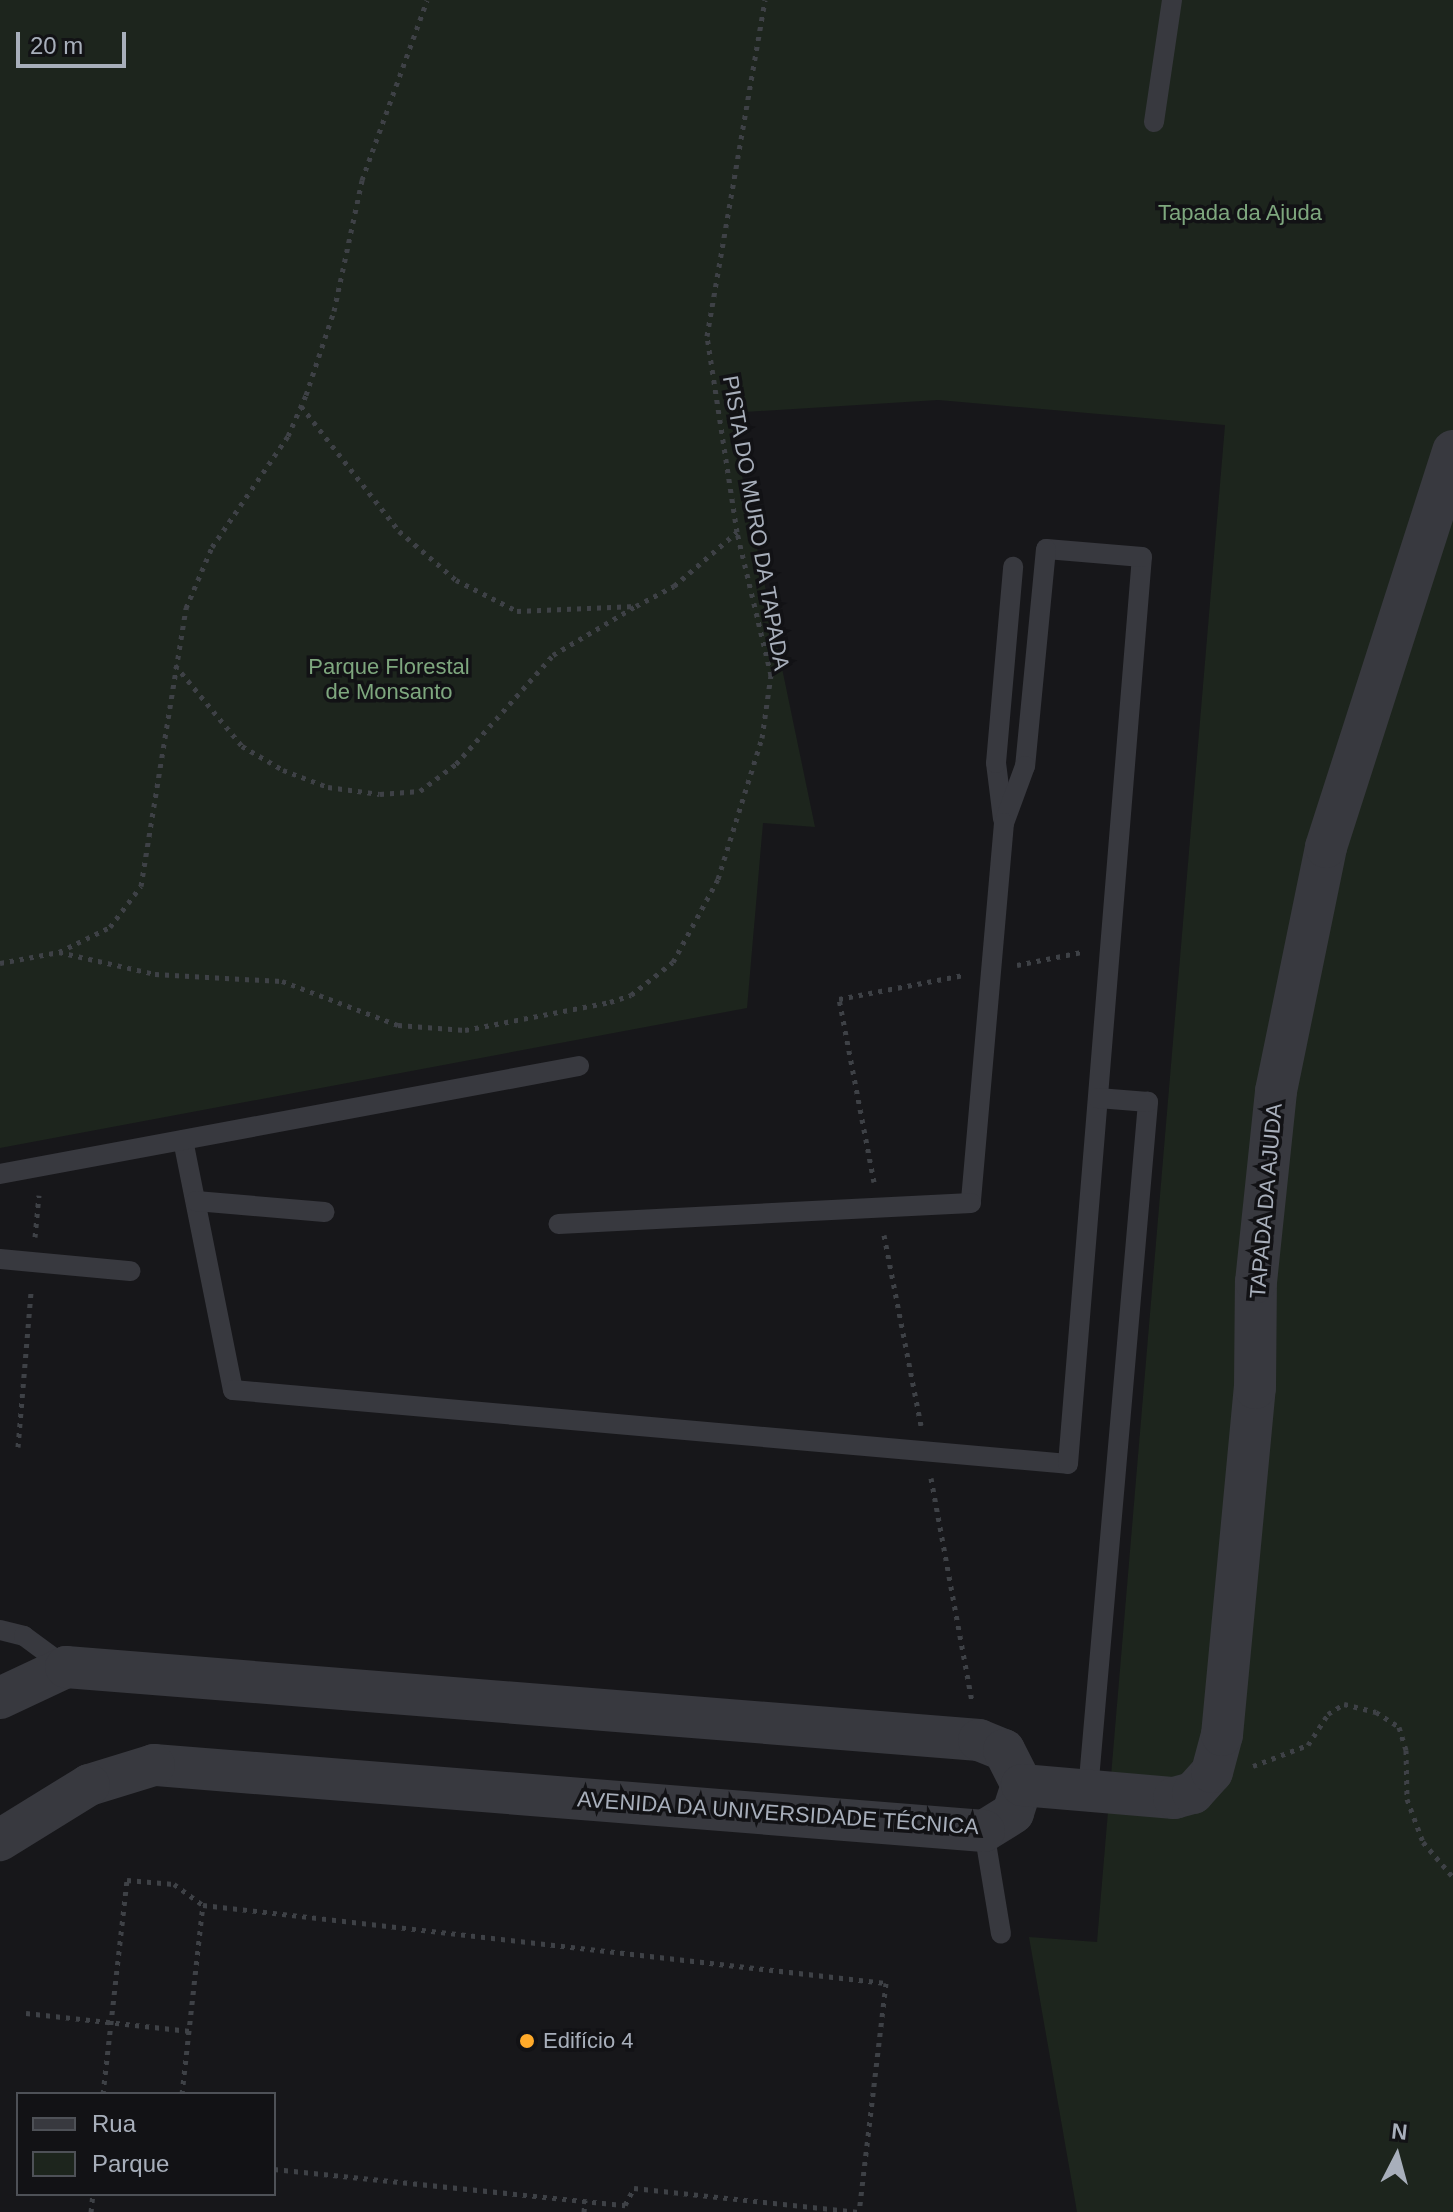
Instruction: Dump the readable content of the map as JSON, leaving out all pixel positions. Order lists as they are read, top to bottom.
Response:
{
  "streets": {
    "street": ["TAPADA DA AJUDA", "AVENIDA DA UNIVERSIDADE TÉCNICA"],
    "path": ["PISTA DO MURO DA TAPADA"]
  },
  "parks": ["Tapada da Ajuda", "Parque Florestal de Monsanto"],
  "places": ["Edifício 4"],
  "legend": ["Rua", "Parque"],
  "scale_bar": "20 m",
  "north": "top"
}
